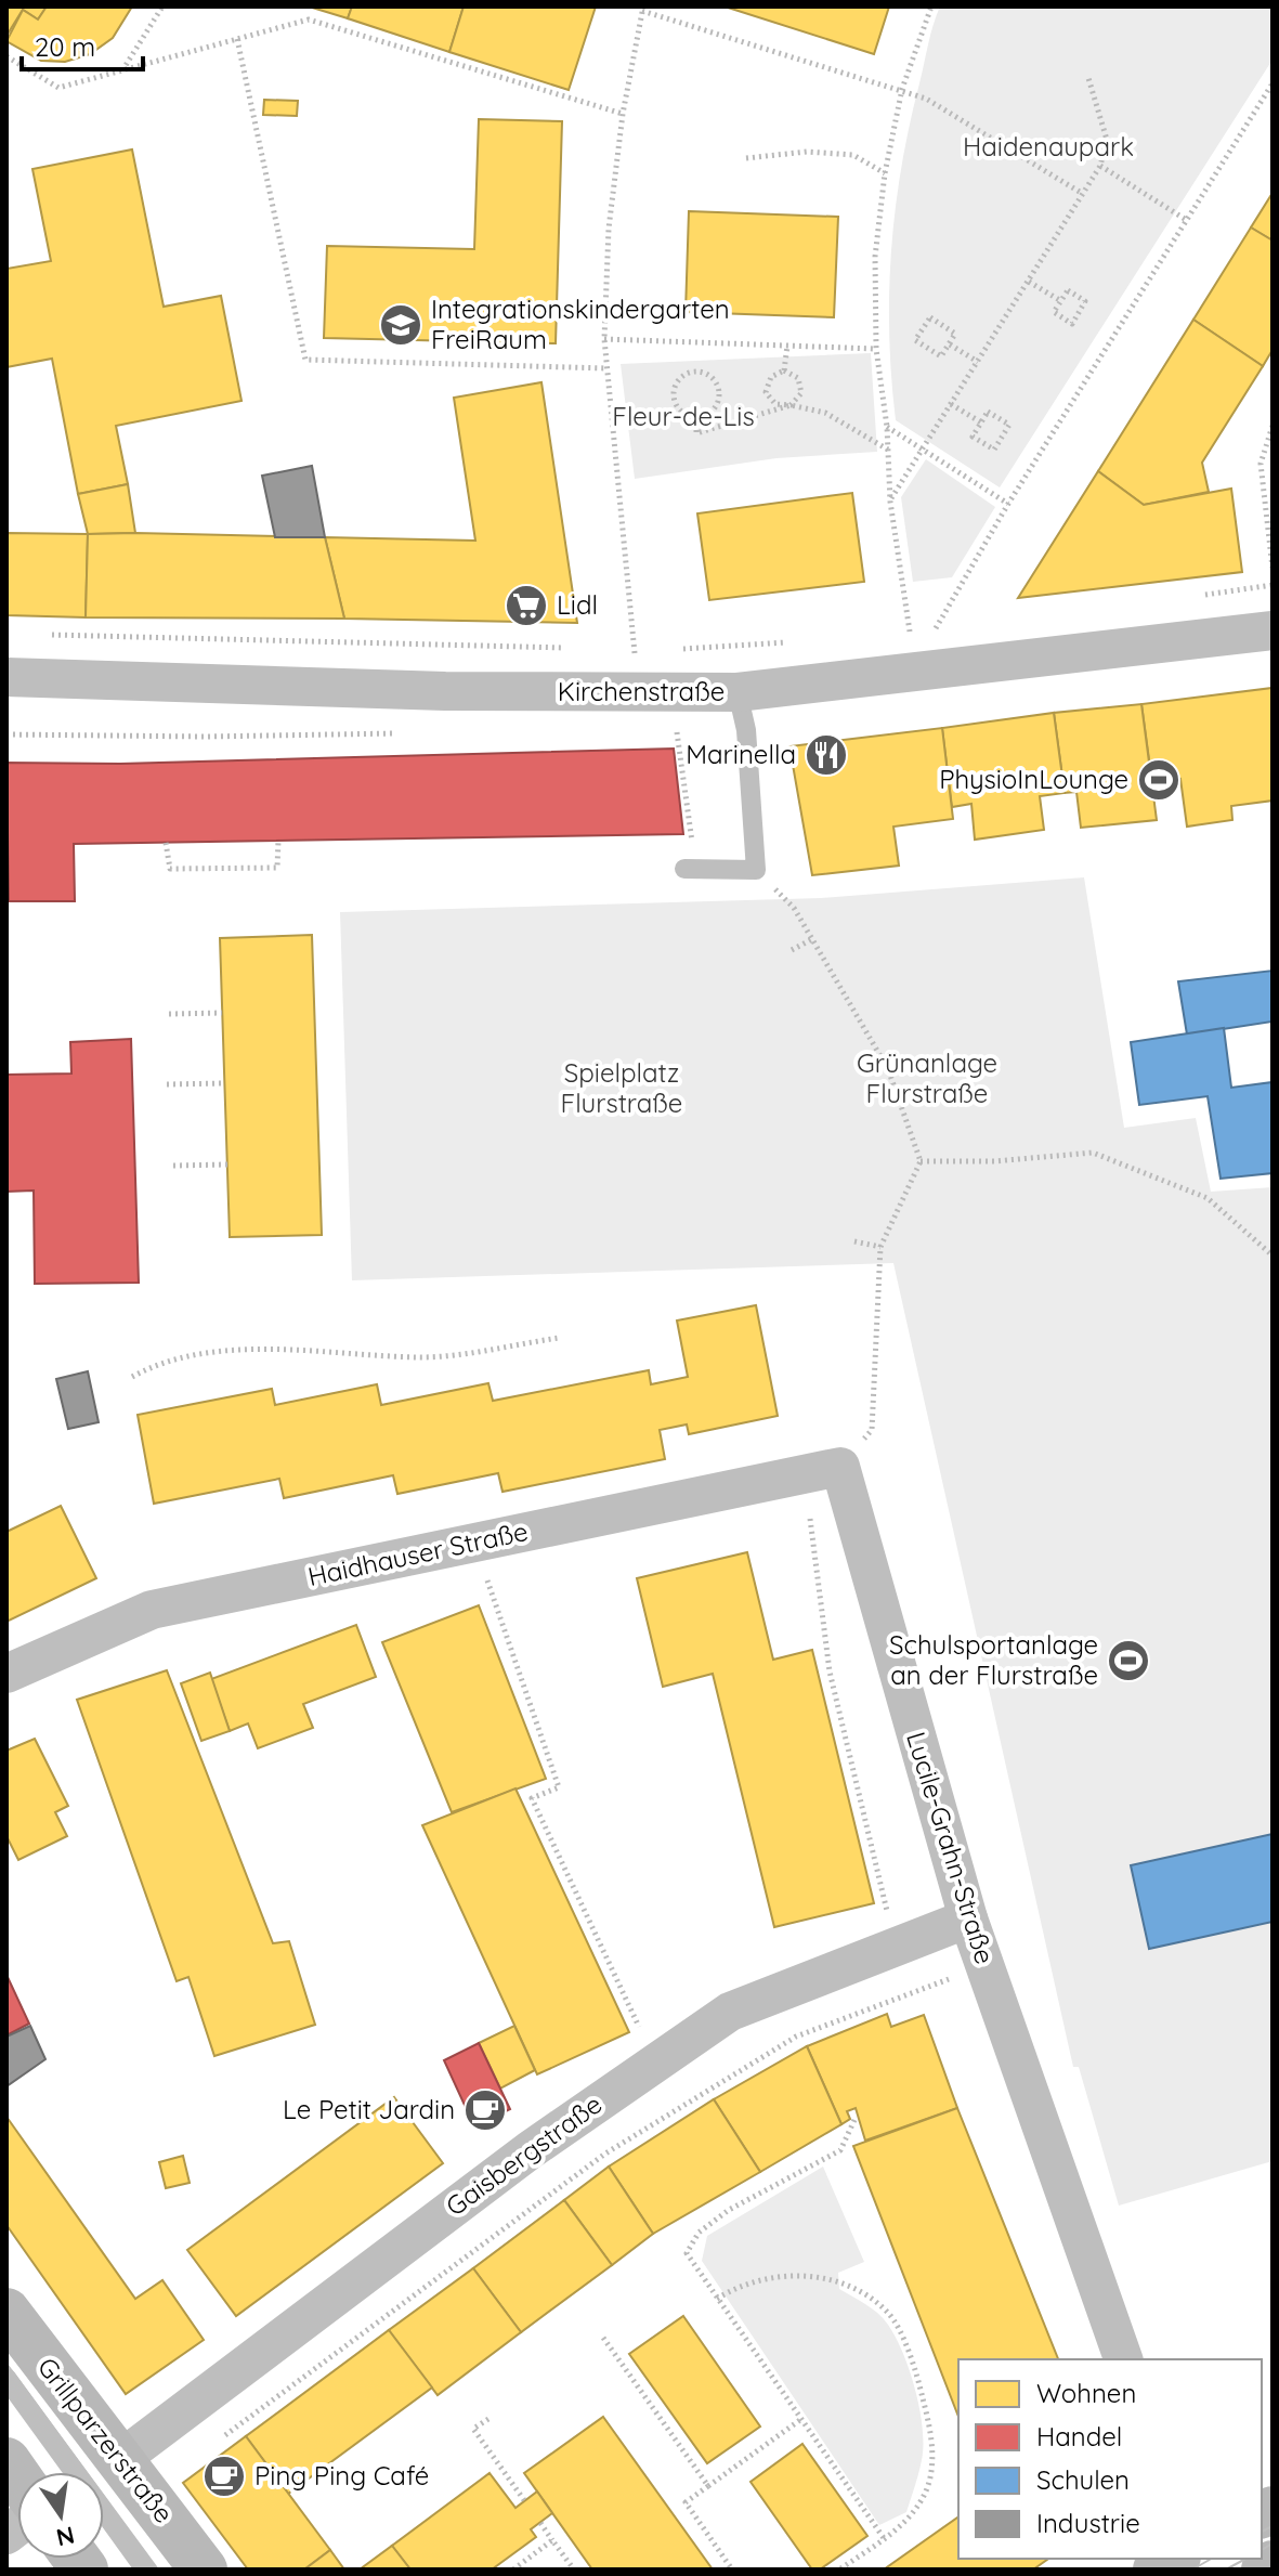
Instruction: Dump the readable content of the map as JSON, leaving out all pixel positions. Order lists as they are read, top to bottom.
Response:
{
  "streets": {
    "main road": ["Grillparzerstraße"],
    "street": [
      "Kirchenstraße",
      "Haidhauser Straße",
      "Lucile-Grahn-Straße",
      "Gaisbergstraße"
    ]
  },
  "crossings": [
    ["Haidhauser Straße", "Lucile-Grahn-Straße"],
    ["Lucile-Grahn-Straße", "Gaisbergstraße"],
    ["Gaisbergstraße", "Grillparzerstraße"]
  ],
  "parks": [
    "Haidenaupark",
    "Fleur-de-Lis",
    "Grünanlage Flurstraße",
    "Spielplatz Flurstraße"
  ],
  "places": {
    "school or university": ["Integrationskindergarten FreiRaum"],
    "supermarket": ["Lidl"],
    "restaurant": ["Marinella"],
    "sports": ["PhysioInLounge", "Schulsportanlage an der Flurstraße"],
    "cafe": ["Le Petit Jardin", "Ping Ping Café"]
  },
  "legend": [
    "Wohnen",
    "Handel",
    "Schulen",
    "Industrie"
  ],
  "scale_bar": "20 m",
  "north": "bottom"
}
